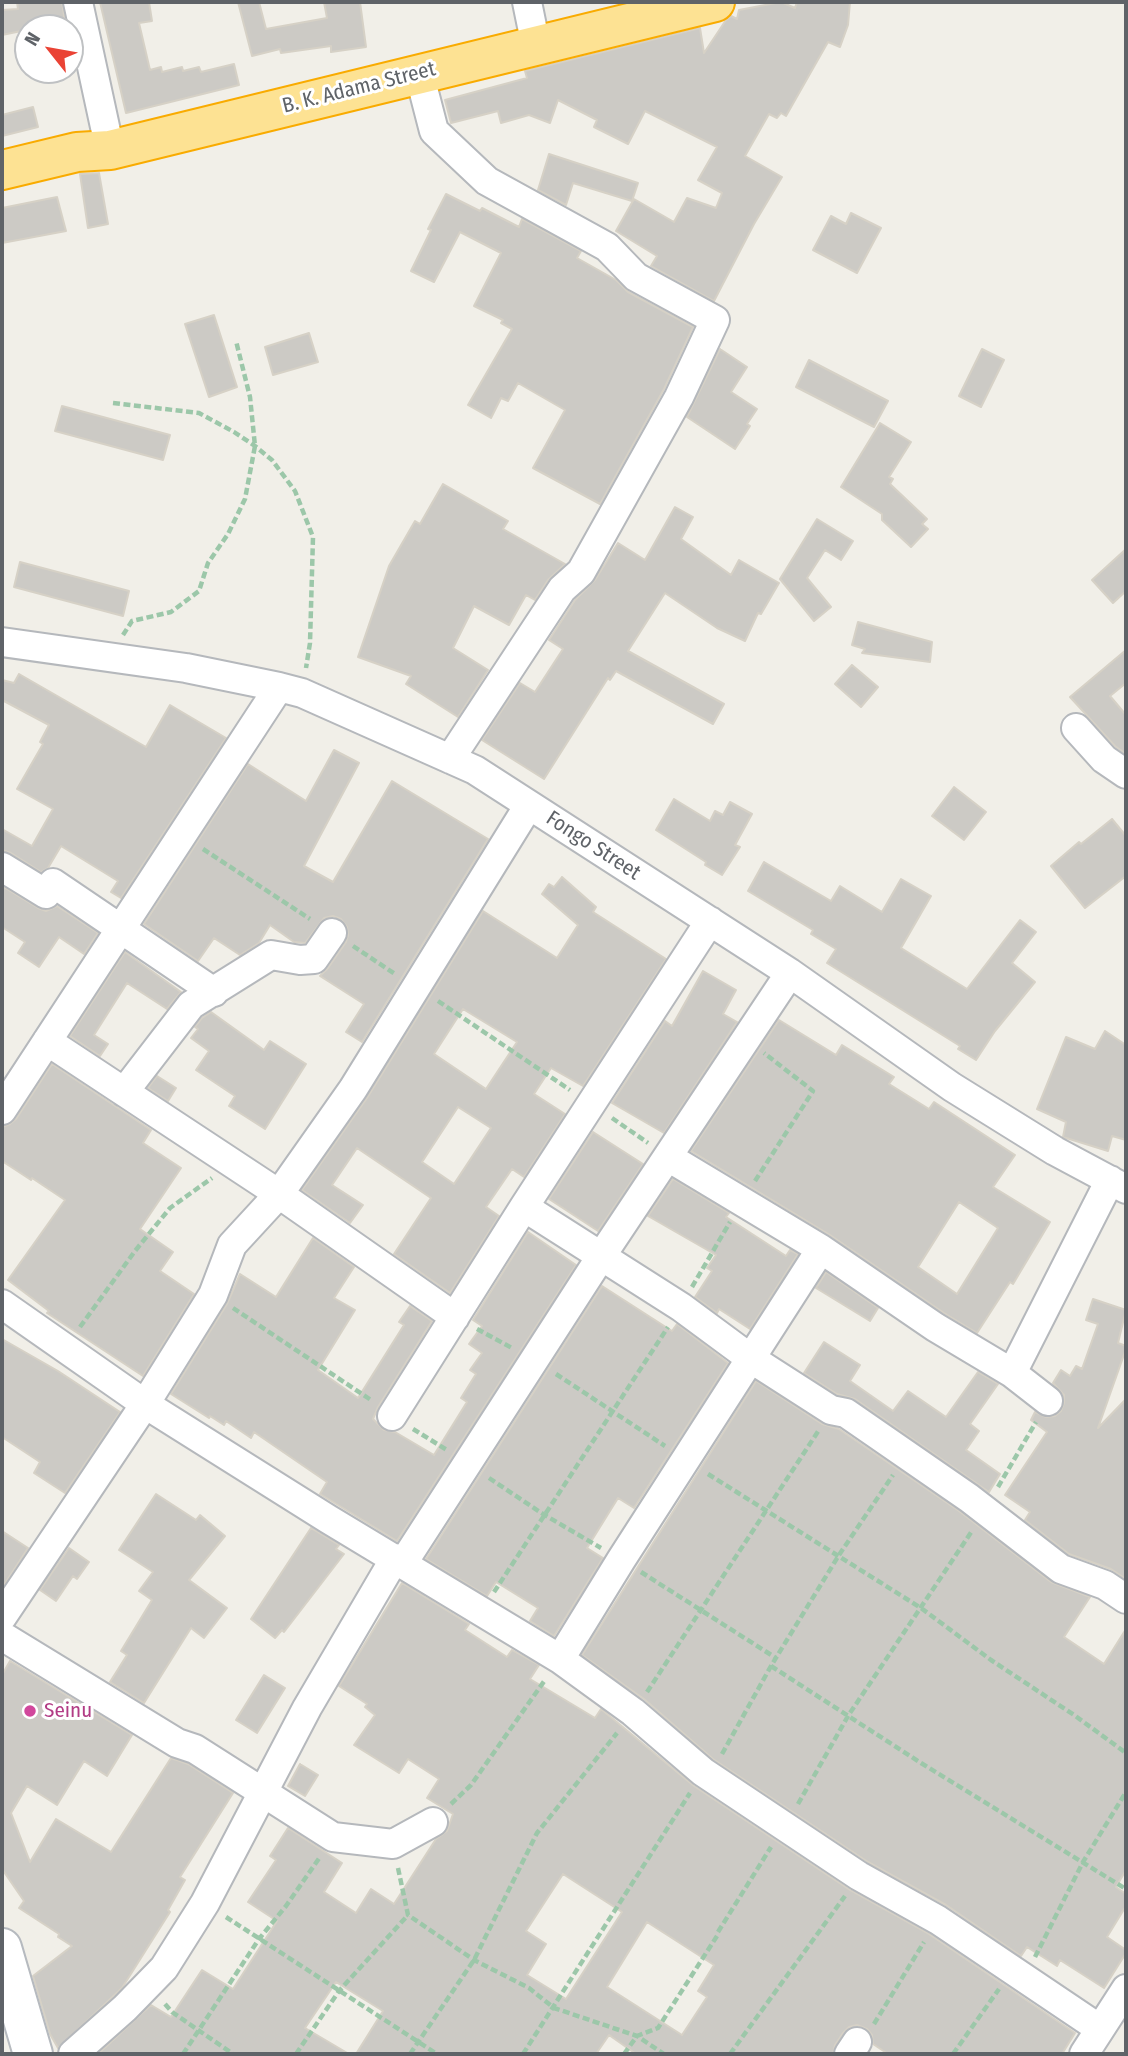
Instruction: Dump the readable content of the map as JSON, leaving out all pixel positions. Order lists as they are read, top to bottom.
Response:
{
  "streets": {
    "highway": ["B. K. Adama Street"],
    "street": ["Fongo Street"]
  },
  "places": ["Seinu"],
  "north": "top left"
}
